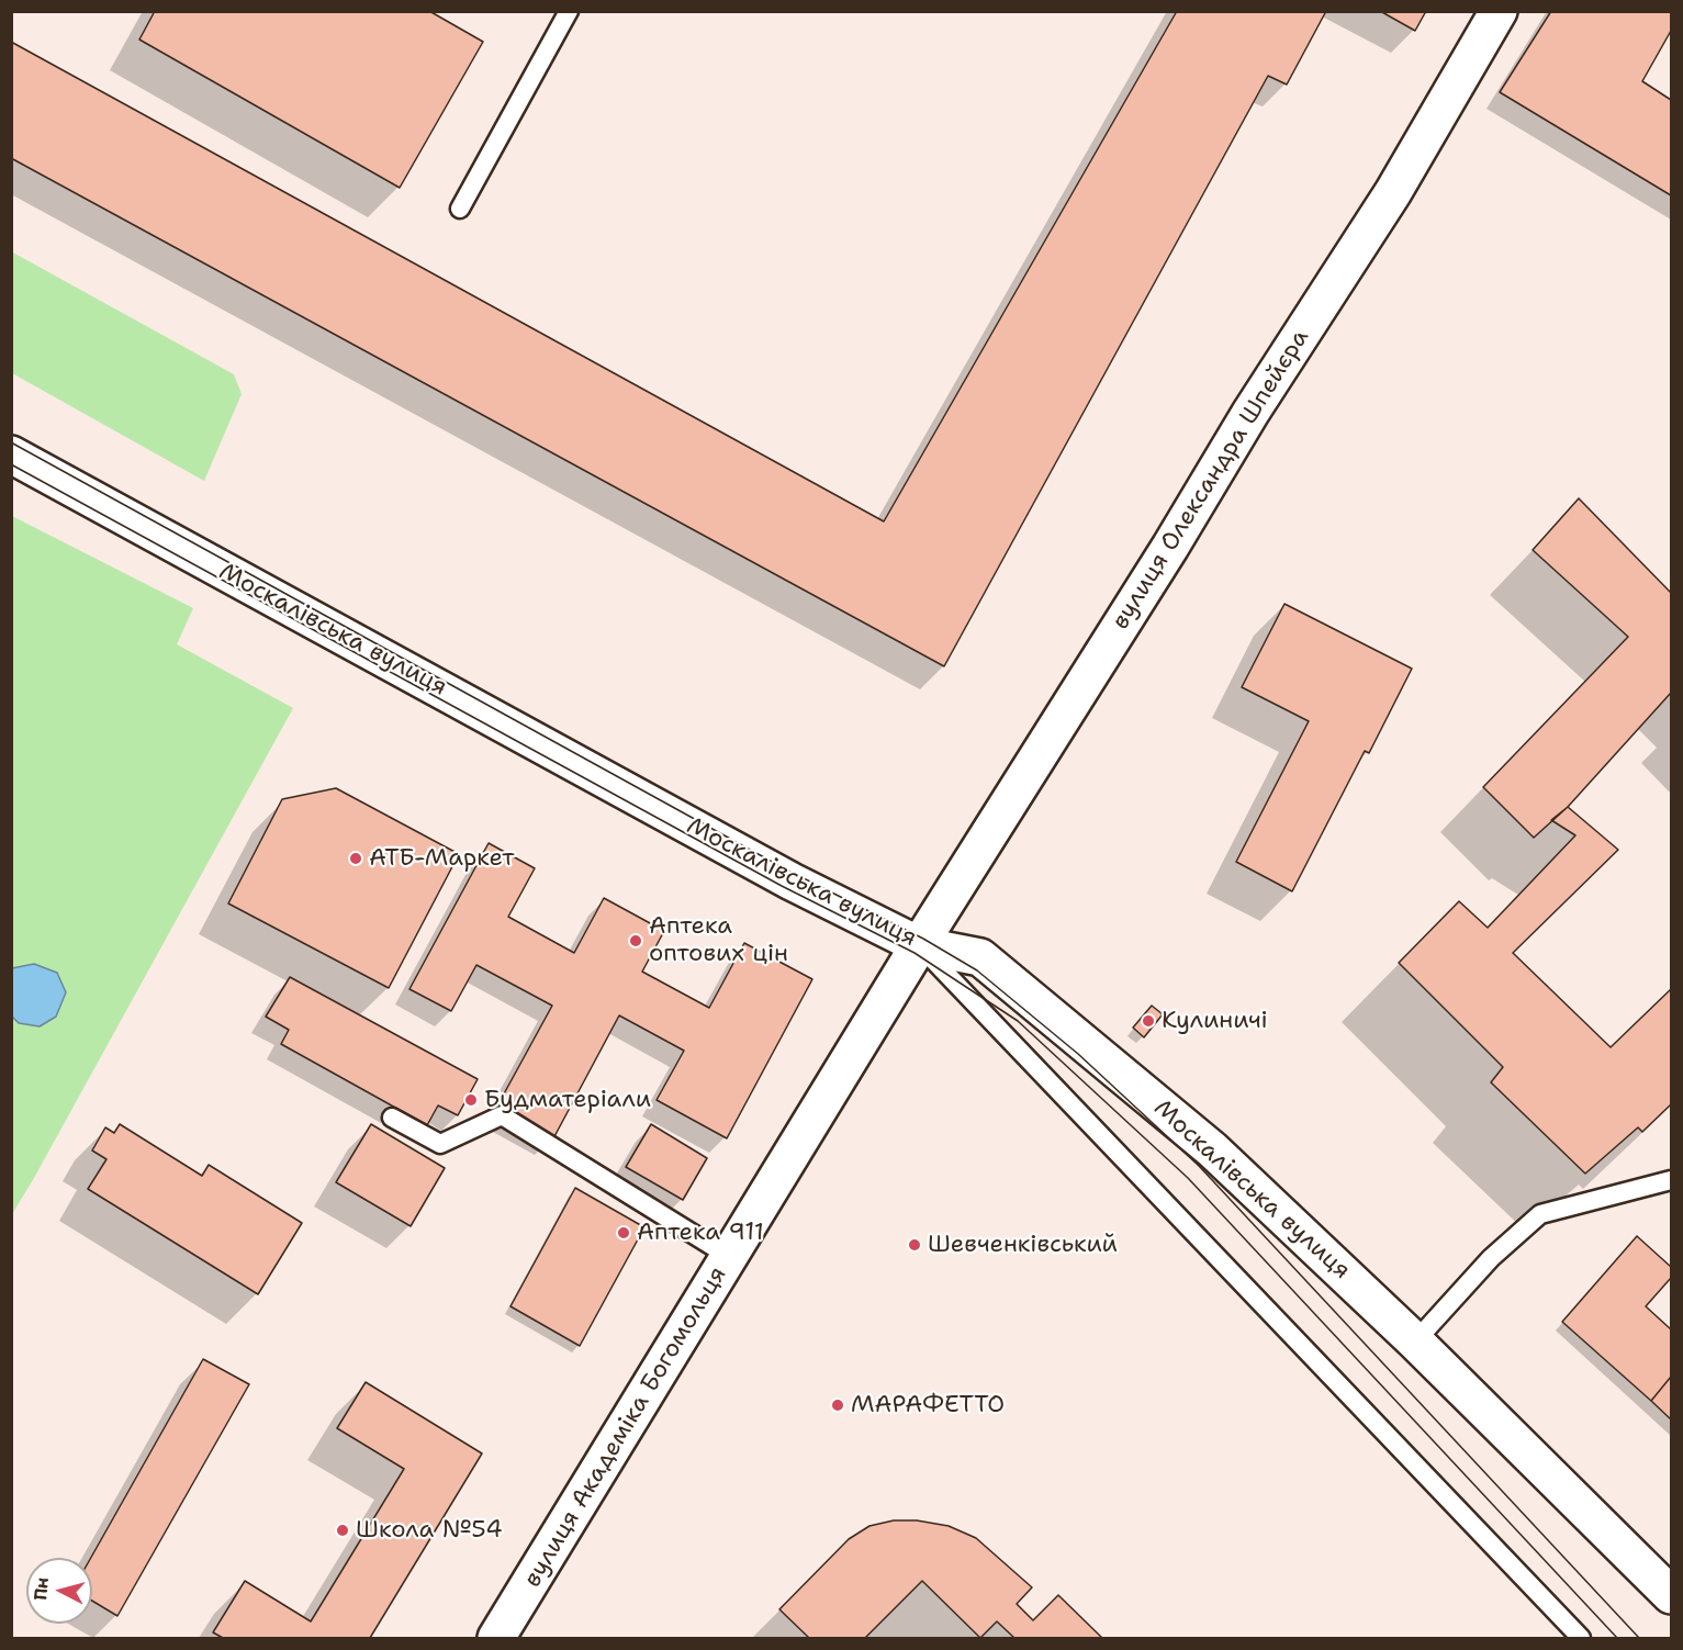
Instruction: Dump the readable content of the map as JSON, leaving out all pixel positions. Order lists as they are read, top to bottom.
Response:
{
  "streets": {
    "street": ["вулиця Олександра Шпейєра", "Москалівська вулиця", "вулиця Академіка Богомольця"]
  },
  "crossings": [
    ["вулиця Олександра Шпейєра", "Москалівська вулиця"],
    ["вулиця Олександра Шпейєра", "вулиця Академіка Богомольця"],
    ["Москалівська вулиця", "вулиця Академіка Богомольця"]
  ],
  "places": [
    "АТБ-Маркет",
    "Аптека оптових цін",
    "Кулиничі",
    "Будматеріали",
    "Аптека 911",
    "Шевченківський",
    "МАРАФЕТТО",
    "Школа №54"
  ],
  "north": "left"
}
